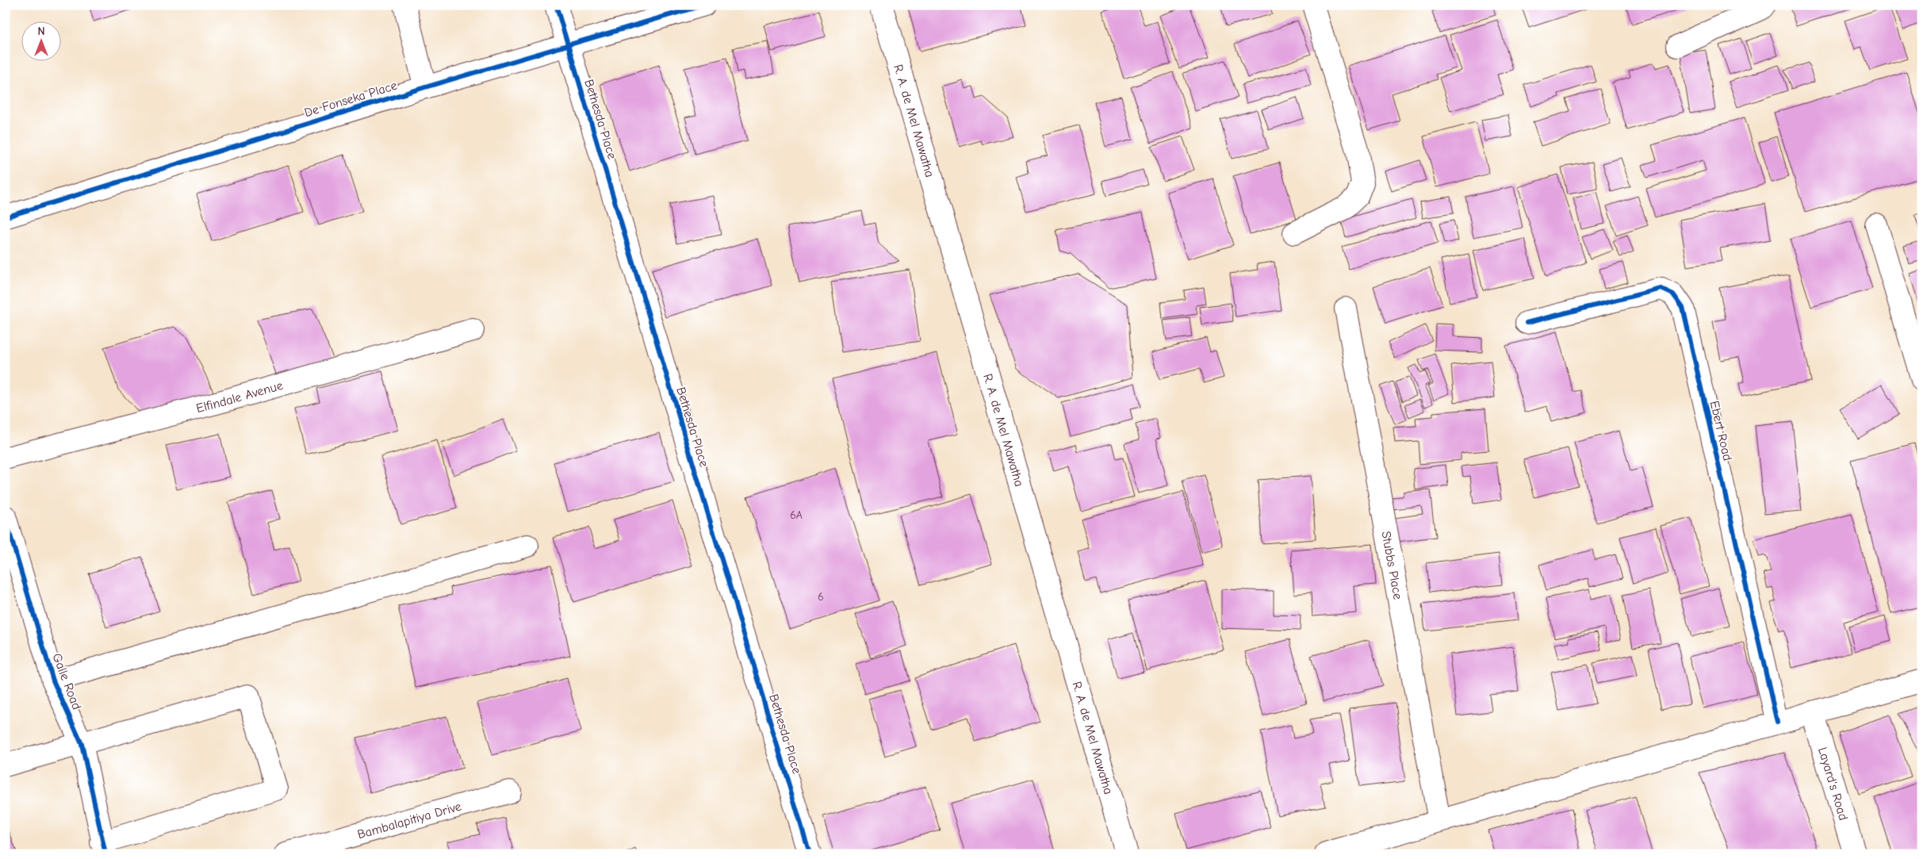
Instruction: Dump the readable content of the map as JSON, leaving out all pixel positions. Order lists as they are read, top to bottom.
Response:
{
  "streets": {
    "main road": [
      "De Fonseka Place",
      "Bethesda Place",
      "R. A. de Mel Mawatha",
      "Elfindale Avenue",
      "Ebert Road",
      "Stubbs Place",
      "Galle Road",
      "Layard's Road",
      "Bambalapitiya Drive"
    ]
  },
  "crossings": [
    ["De Fonseka Place", "Bethesda Place"]
  ],
  "house_numbers": ["6A", "6"],
  "north": "top"
}
